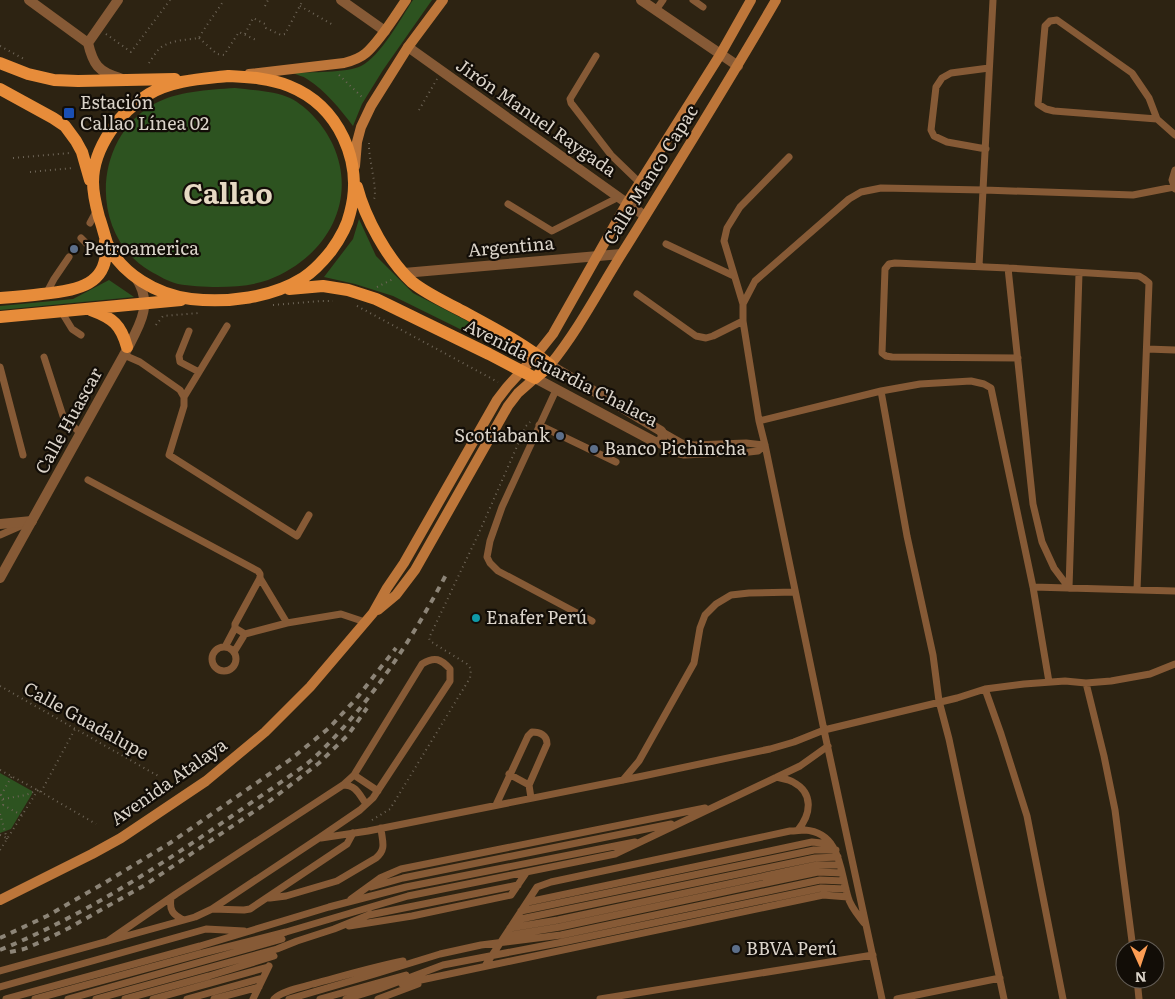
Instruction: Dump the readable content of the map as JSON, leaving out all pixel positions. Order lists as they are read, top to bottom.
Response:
{
  "streets": {
    "main road": ["Calle Manco Capac", "Avenida Guardia Chalaca", "Avenida Atalaya"],
    "street": ["Jirón Manuel Raygada", "Argentina", "Calle Huascar"],
    "path": ["Calle Guadalupe"]
  },
  "crossings": [
    ["Jirón Manuel Raygada", "Calle Manco Capac"],
    ["Calle Manco Capac", "Argentina"],
    ["Calle Manco Capac", "Avenida Guardia Chalaca"],
    ["Calle Manco Capac", "Avenida Atalaya"],
    ["Argentina", "Avenida Guardia Chalaca"],
    ["Avenida Guardia Chalaca", "Avenida Atalaya"]
  ],
  "districts": ["Callao"],
  "places": {
    "transit": ["Estación Callao Línea 02"],
    "other": [
      "Petroamerica",
      "Scotiabank",
      "Banco Pichincha",
      "Enafer Perú",
      "BBVA Perú"
    ]
  },
  "north": "bottom"
}
